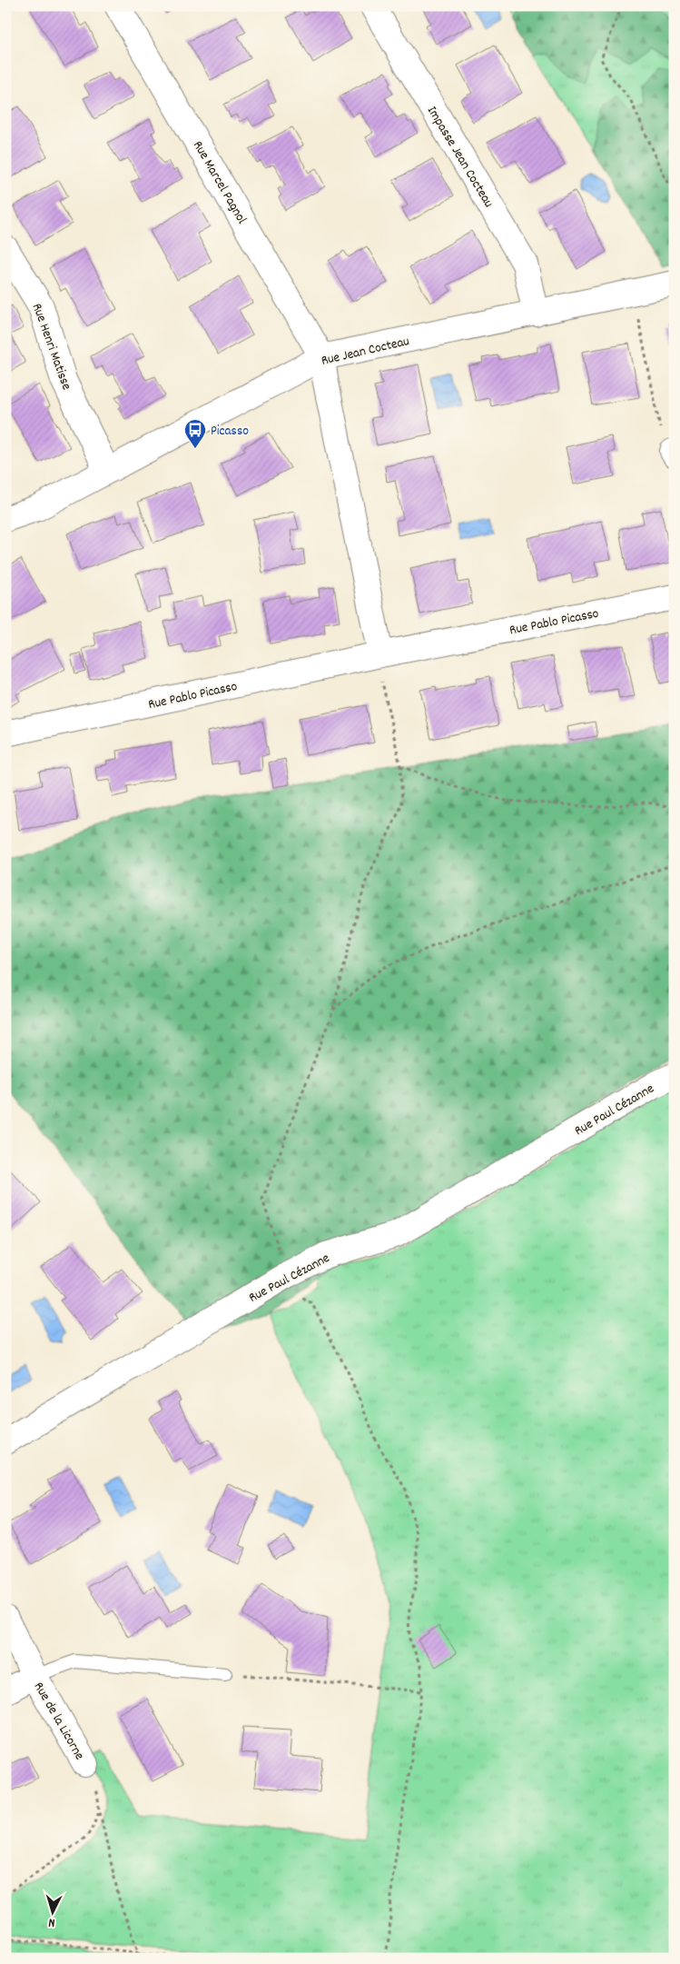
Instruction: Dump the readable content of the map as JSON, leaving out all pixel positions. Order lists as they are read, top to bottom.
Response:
{
  "streets": {
    "street": [
      "Impasse Jean Cocteau",
      "Rue Marcel Pagnol",
      "Rue Henri Matisse",
      "Rue Jean Cocteau",
      "Rue Pablo Picasso",
      "Rue Paul Cézanne",
      "Rue de la Licorne"
    ]
  },
  "crossings": [
    ["Impasse Jean Cocteau", "Rue Jean Cocteau"],
    ["Rue Marcel Pagnol", "Rue Jean Cocteau"],
    ["Rue Henri Matisse", "Rue Jean Cocteau"]
  ],
  "places": {
    "bus stop": ["Picasso"]
  },
  "north": "bottom"
}
